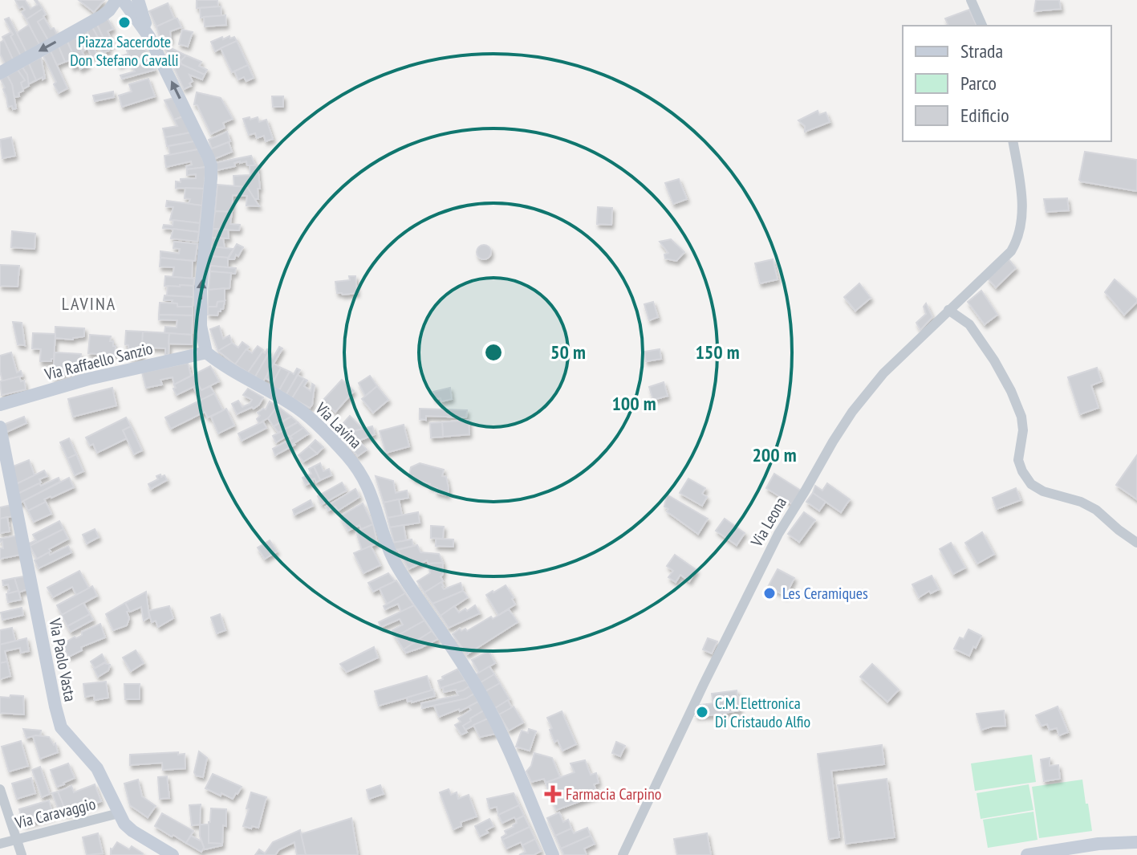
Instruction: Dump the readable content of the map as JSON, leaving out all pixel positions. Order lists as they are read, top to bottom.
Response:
{
  "streets": {
    "street": [
      "Via Raffaello Sanzio",
      "Via Lavina",
      "Via Leona",
      "Via Paolo Vasta",
      "Via Caravaggio"
    ]
  },
  "crossings": [
    ["Via Raffaello Sanzio", "Via Lavina"],
    ["Via Paolo Vasta", "Via Caravaggio"]
  ],
  "districts": ["LAVINA"],
  "places": {
    "other": ["Piazza Sacerdote Don Stefano Cavalli", "Les Ceramiques", "C.M. Elettronica Di Cristaudo Alfio"],
    "health": ["Farmacia Carpino"]
  },
  "legend": ["Strada", "Parco", "Edificio"],
  "rings": [
    "50 m",
    "150 m",
    "100 m",
    "200 m"
  ]
}
